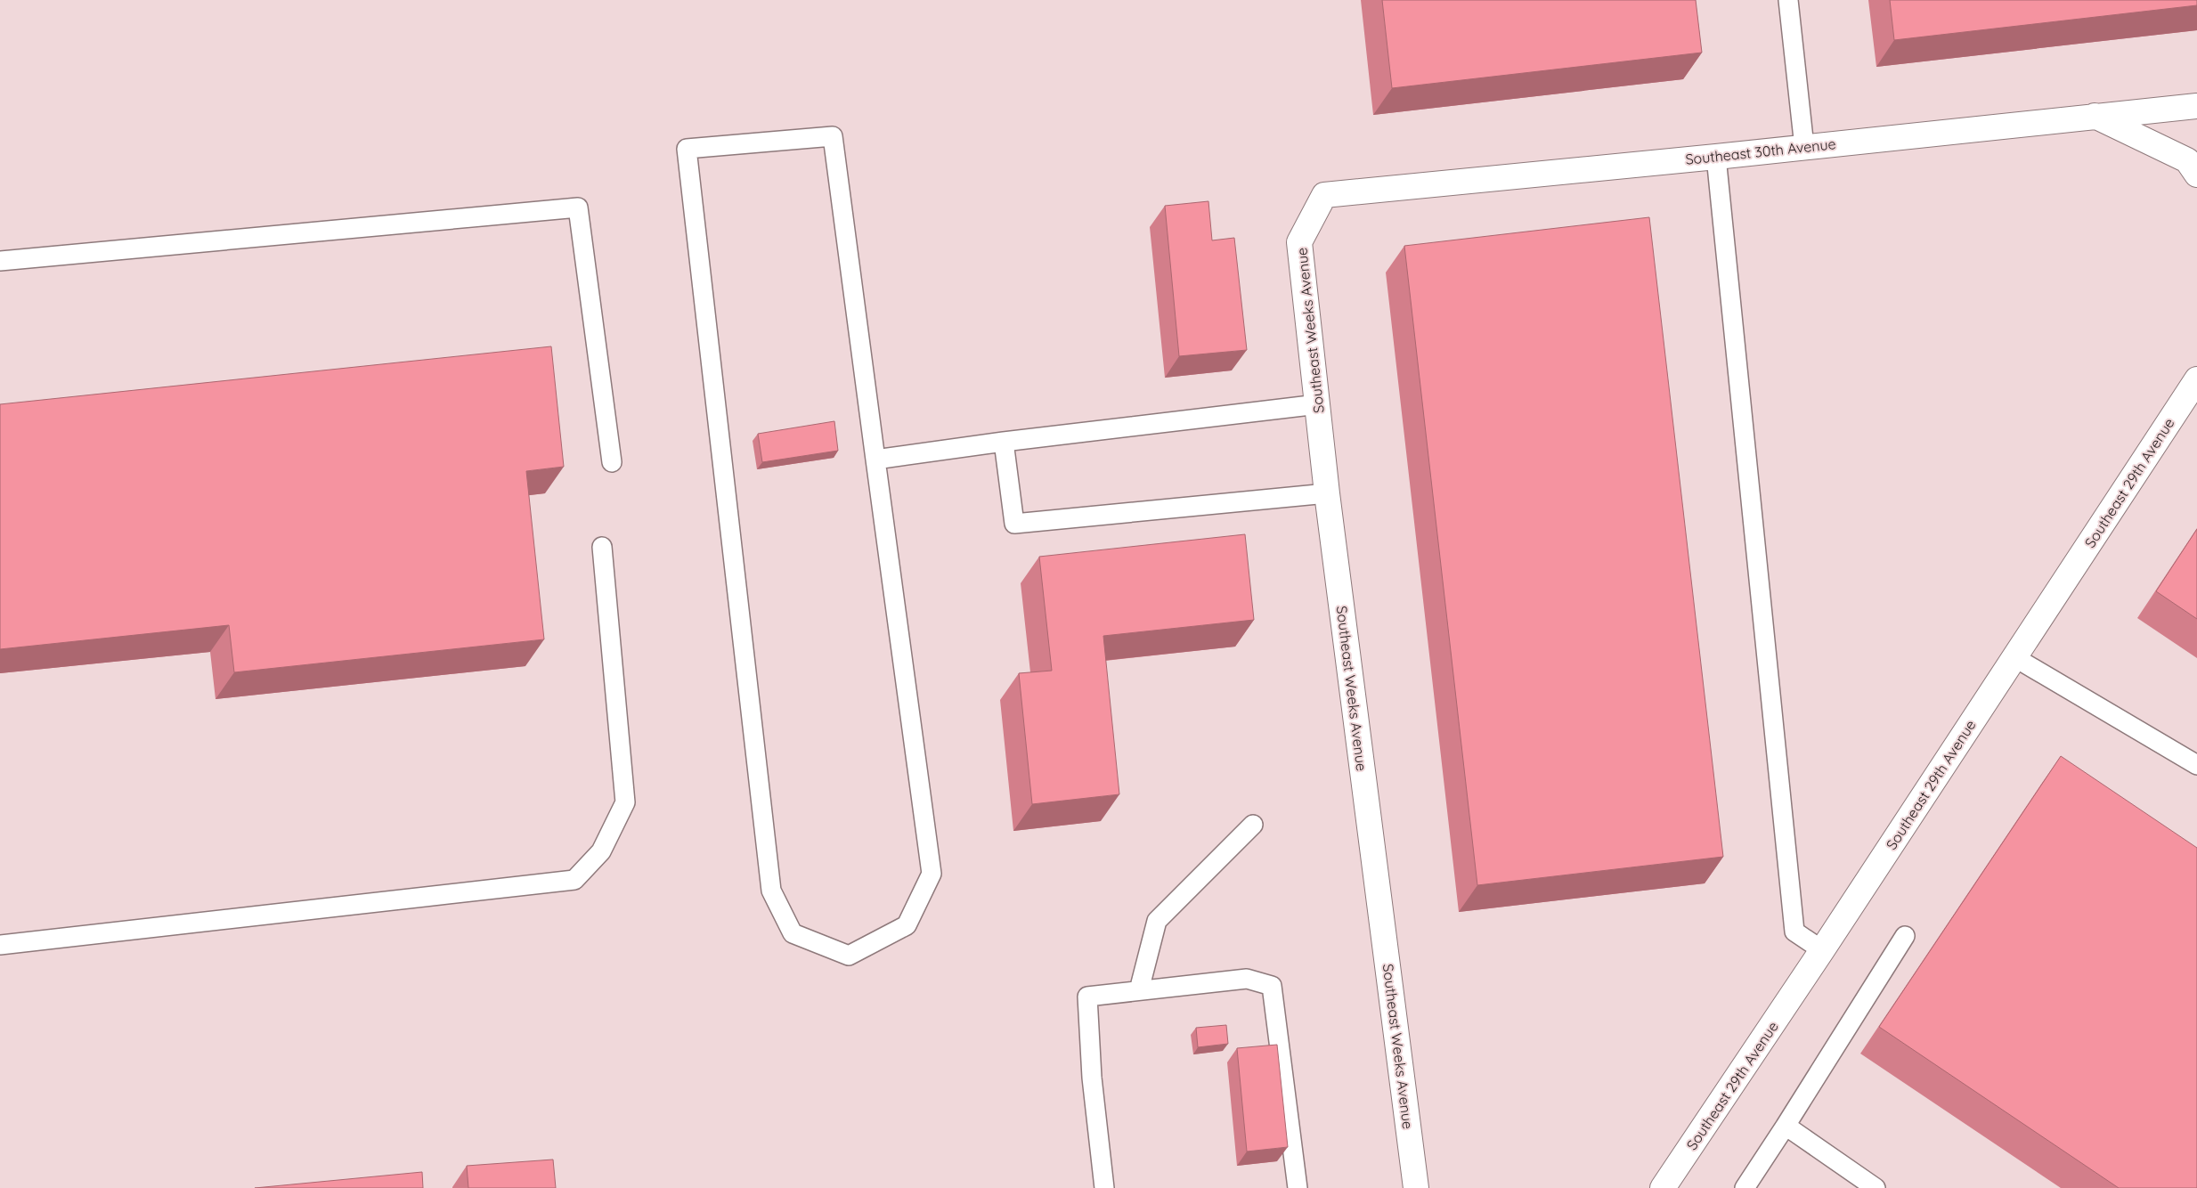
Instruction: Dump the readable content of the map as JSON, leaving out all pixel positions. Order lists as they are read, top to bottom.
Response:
{
  "streets": {
    "street": ["Southeast 30th Avenue", "Southeast Weeks Avenue", "Southeast 29th Avenue"]
  },
  "crossings": [
    ["Southeast 30th Avenue", "Southeast Weeks Avenue"]
  ]
}
